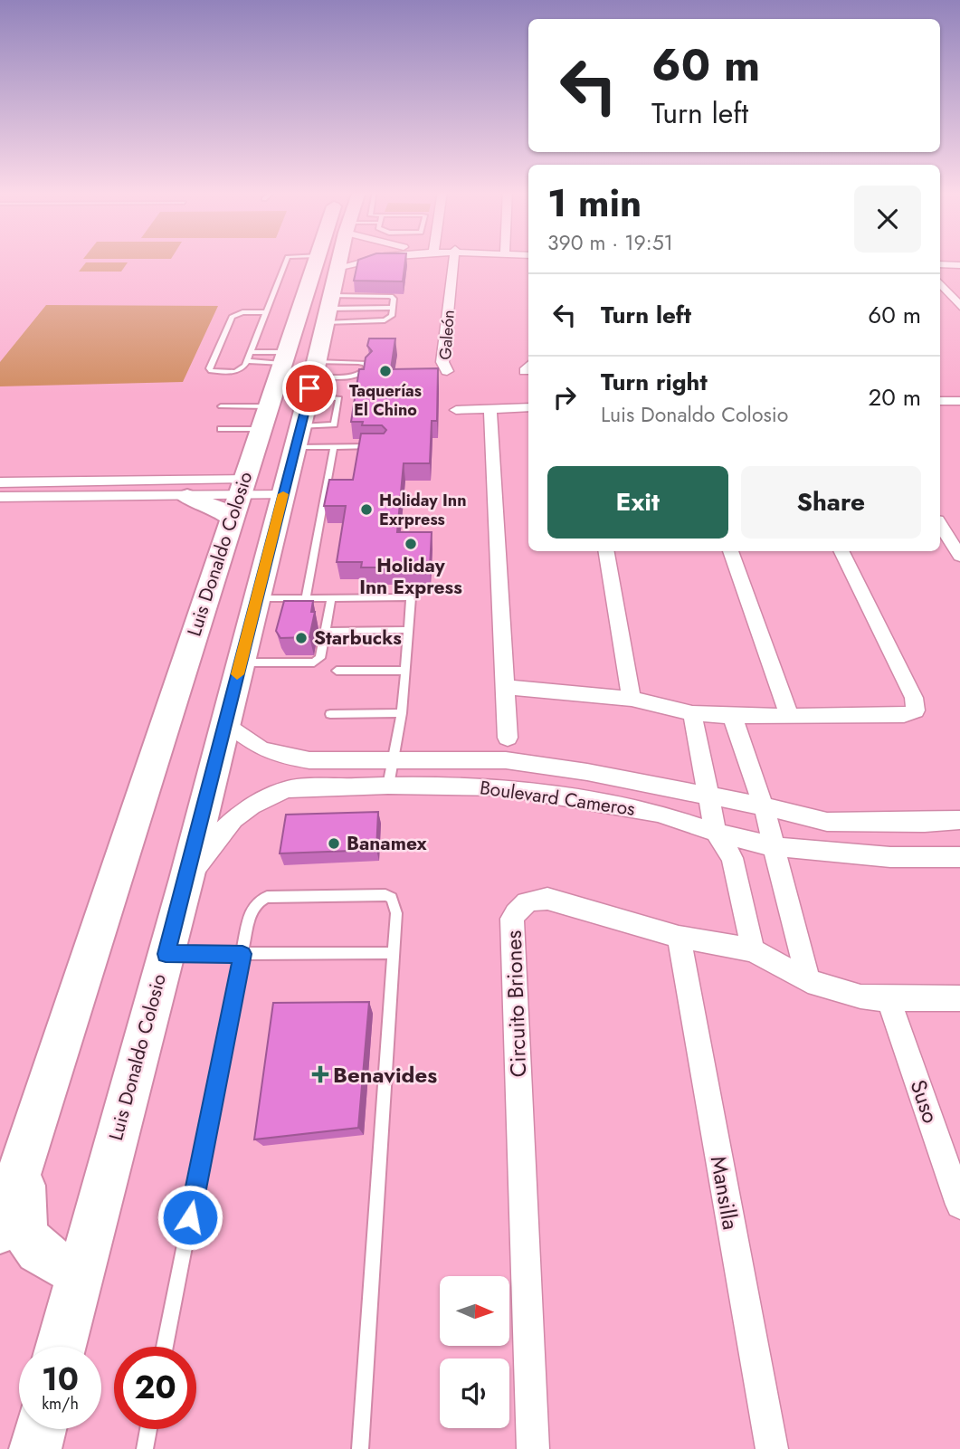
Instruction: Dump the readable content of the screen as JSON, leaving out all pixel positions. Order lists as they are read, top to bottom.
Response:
{
  "streets": {
    "main road": ["Luis Donaldo Colosio"],
    "street": [
      "Galeón",
      "Boulevard Cameros",
      "Circuito Briones",
      "Suso",
      "Mansilla"
    ]
  },
  "crossings": [
    ["Luis Donaldo Colosio", "Boulevard Cameros"],
    ["Circuito Briones", "Suso"],
    ["Circuito Briones", "Mansilla"]
  ],
  "places": {
    "other": [
      "Taquerías El Chino",
      "Holiday Inn Exrpress",
      "Holiday Inn Express",
      "Starbucks",
      "Banamex"
    ],
    "health": ["Benavides"]
  },
  "north": "right",
  "page": {
    "turn": ["60 m", "Turn left"],
    "heading": ["1 min", "390 m · 19:51"],
    "list": [
      {
        "name": "Turn left",
        "value": "60 m"
      },
      {
        "name": "Turn right",
        "note": "Luis Donaldo Colosio",
        "value": "20 m"
      }
    ],
    "buttons": ["Exit", "Share"],
    "speed": "10 km/h",
    "limit": "20"
  }
}
